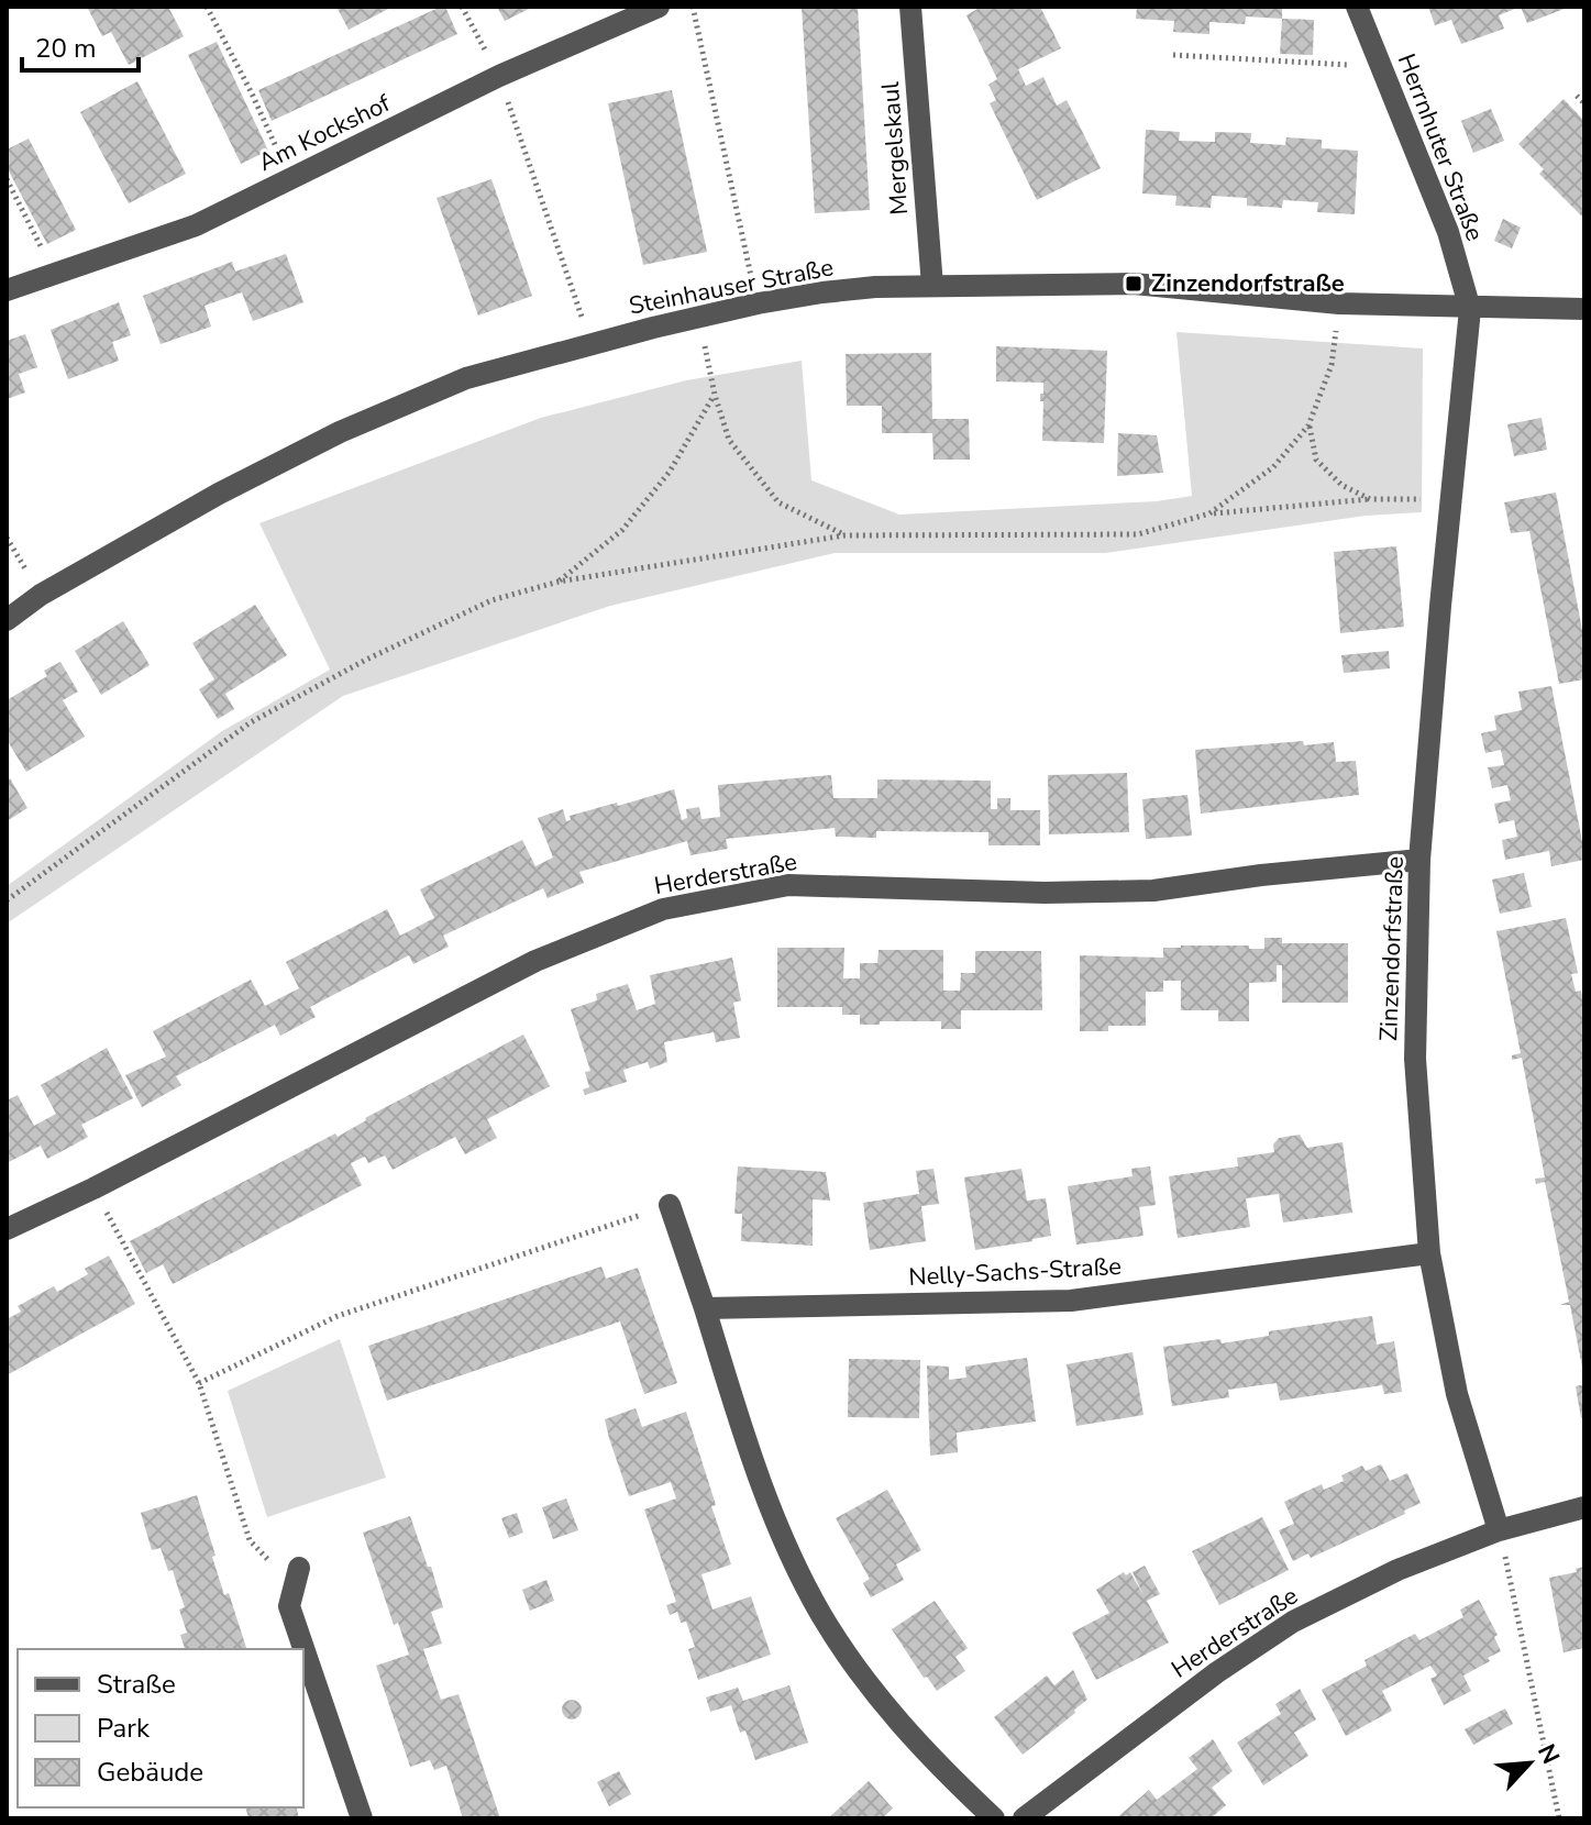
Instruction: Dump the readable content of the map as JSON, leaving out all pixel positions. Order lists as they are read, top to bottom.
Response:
{
  "streets": {
    "street": [
      "Am Kockshof",
      "Herrnhuter Straße",
      "Mergelskaul",
      "Steinhauser Straße",
      "Herderstraße",
      "Zinzendorfstraße",
      "Nelly-Sachs-Straße"
    ]
  },
  "crossings": [
    ["Herrnhuter Straße", "Steinhauser Straße"],
    ["Herrnhuter Straße", "Zinzendorfstraße"],
    ["Mergelskaul", "Steinhauser Straße"],
    ["Steinhauser Straße", "Zinzendorfstraße"],
    ["Herderstraße", "Zinzendorfstraße"],
    ["Zinzendorfstraße", "Nelly-Sachs-Straße"]
  ],
  "places": {
    "transit": ["Zinzendorfstraße"]
  },
  "legend": ["Straße", "Park", "Gebäude"],
  "scale_bar": "20 m",
  "north": "top right"
}
